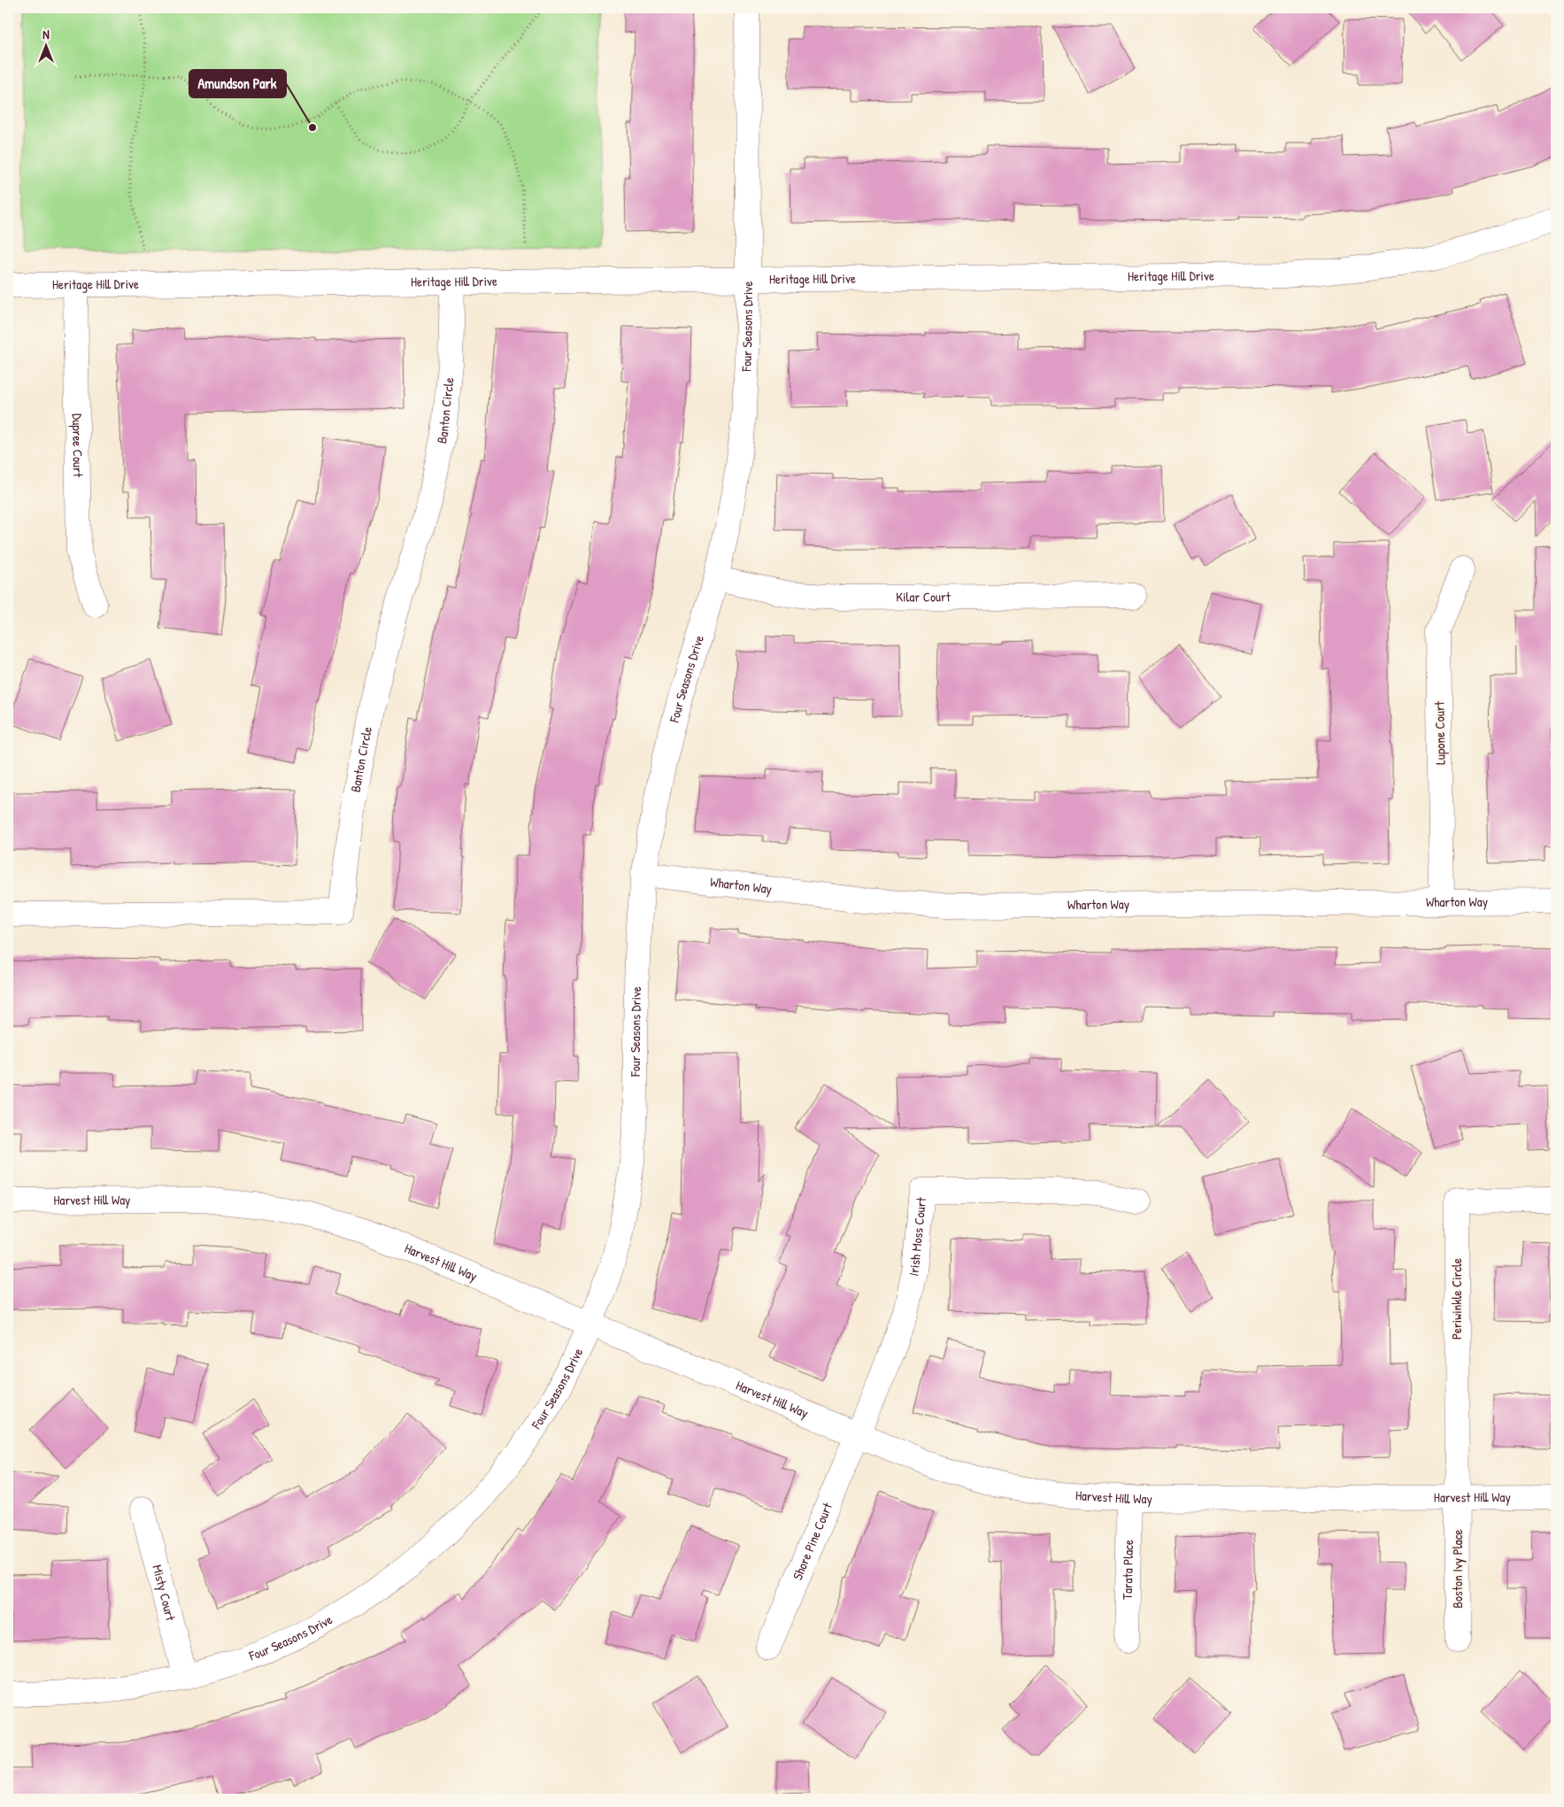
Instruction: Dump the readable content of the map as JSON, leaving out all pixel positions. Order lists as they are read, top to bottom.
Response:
{
  "streets": {
    "street": [
      "Heritage Hill Drive",
      "Four Seasons Drive",
      "Banton Circle",
      "Dupree Court",
      "Kilar Court",
      "Lupone Court",
      "Wharton Way",
      "Harvest Hill Way",
      "Irish Moss Court",
      "Periwinkle Circle",
      "Shore Pine Court",
      "Boston Ivy Place",
      "Tarata Place",
      "Misty Court"
    ]
  },
  "crossings": [
    ["Heritage Hill Drive", "Four Seasons Drive"],
    ["Heritage Hill Drive", "Banton Circle"],
    ["Heritage Hill Drive", "Dupree Court"],
    ["Four Seasons Drive", "Kilar Court"],
    ["Four Seasons Drive", "Wharton Way"],
    ["Four Seasons Drive", "Harvest Hill Way"],
    ["Four Seasons Drive", "Misty Court"],
    ["Lupone Court", "Wharton Way"],
    ["Harvest Hill Way", "Irish Moss Court"],
    ["Harvest Hill Way", "Periwinkle Circle"],
    ["Harvest Hill Way", "Shore Pine Court"],
    ["Harvest Hill Way", "Boston Ivy Place"],
    ["Harvest Hill Way", "Tarata Place"],
    ["Irish Moss Court", "Shore Pine Court"],
    ["Periwinkle Circle", "Boston Ivy Place"]
  ],
  "places": ["Amundson Park"],
  "north": "top"
}
